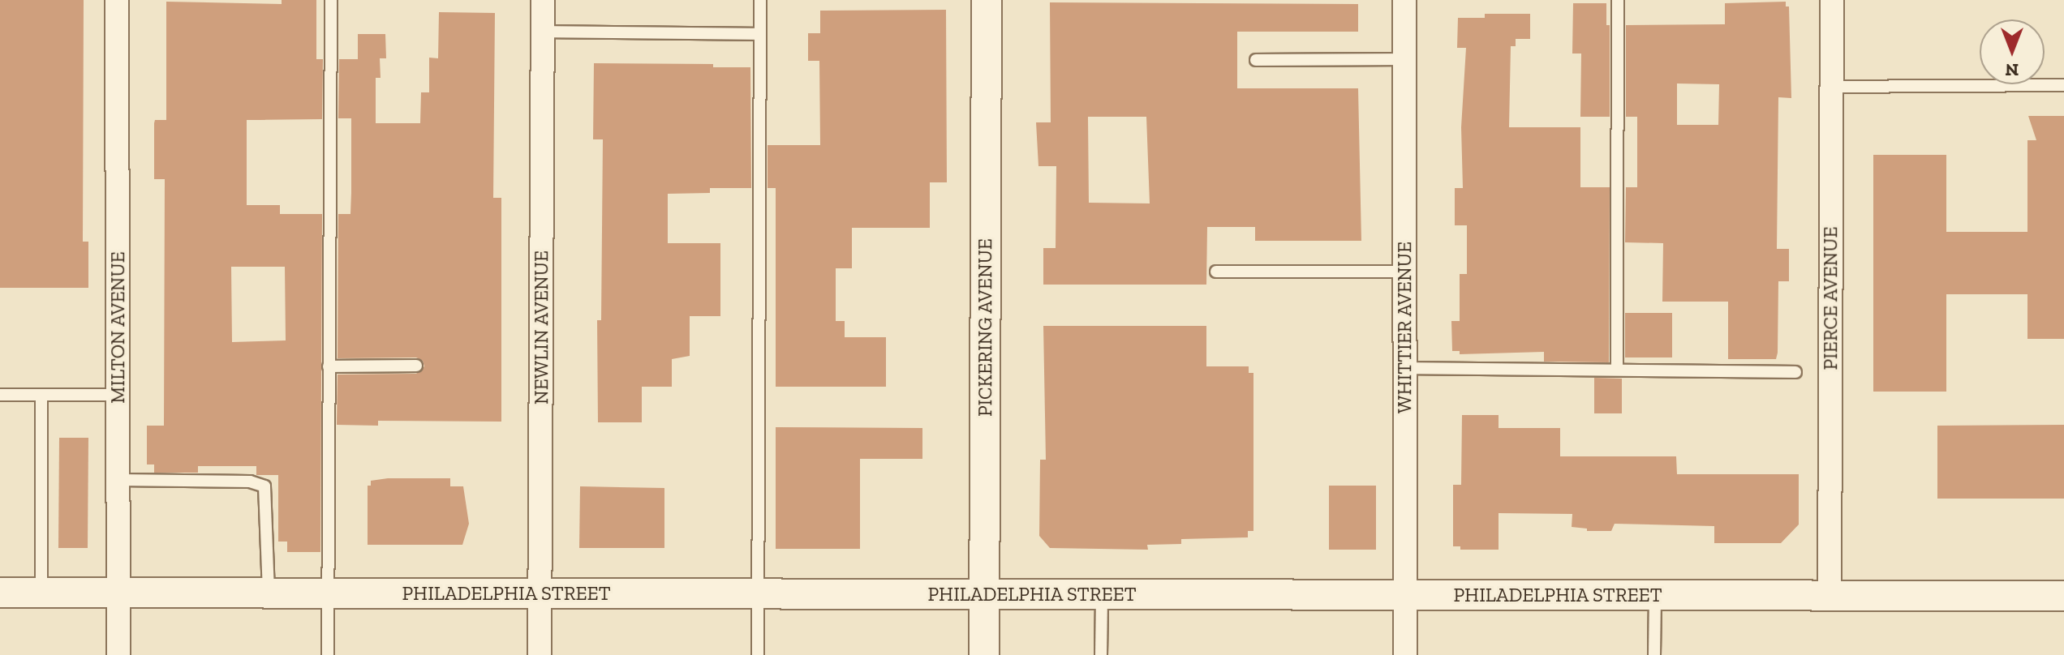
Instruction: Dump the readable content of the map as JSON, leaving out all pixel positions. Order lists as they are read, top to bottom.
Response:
{
  "streets": {
    "street": [
      "PIERCE AVENUE",
      "MILTON AVENUE",
      "NEWLIN AVENUE",
      "PICKERING AVENUE",
      "WHITTIER AVENUE",
      "PHILADELPHIA STREET"
    ]
  },
  "crossings": [
    ["PIERCE AVENUE", "PHILADELPHIA STREET"],
    ["MILTON AVENUE", "PHILADELPHIA STREET"],
    ["NEWLIN AVENUE", "PHILADELPHIA STREET"],
    ["PICKERING AVENUE", "PHILADELPHIA STREET"],
    ["WHITTIER AVENUE", "PHILADELPHIA STREET"]
  ],
  "north": "bottom"
}
